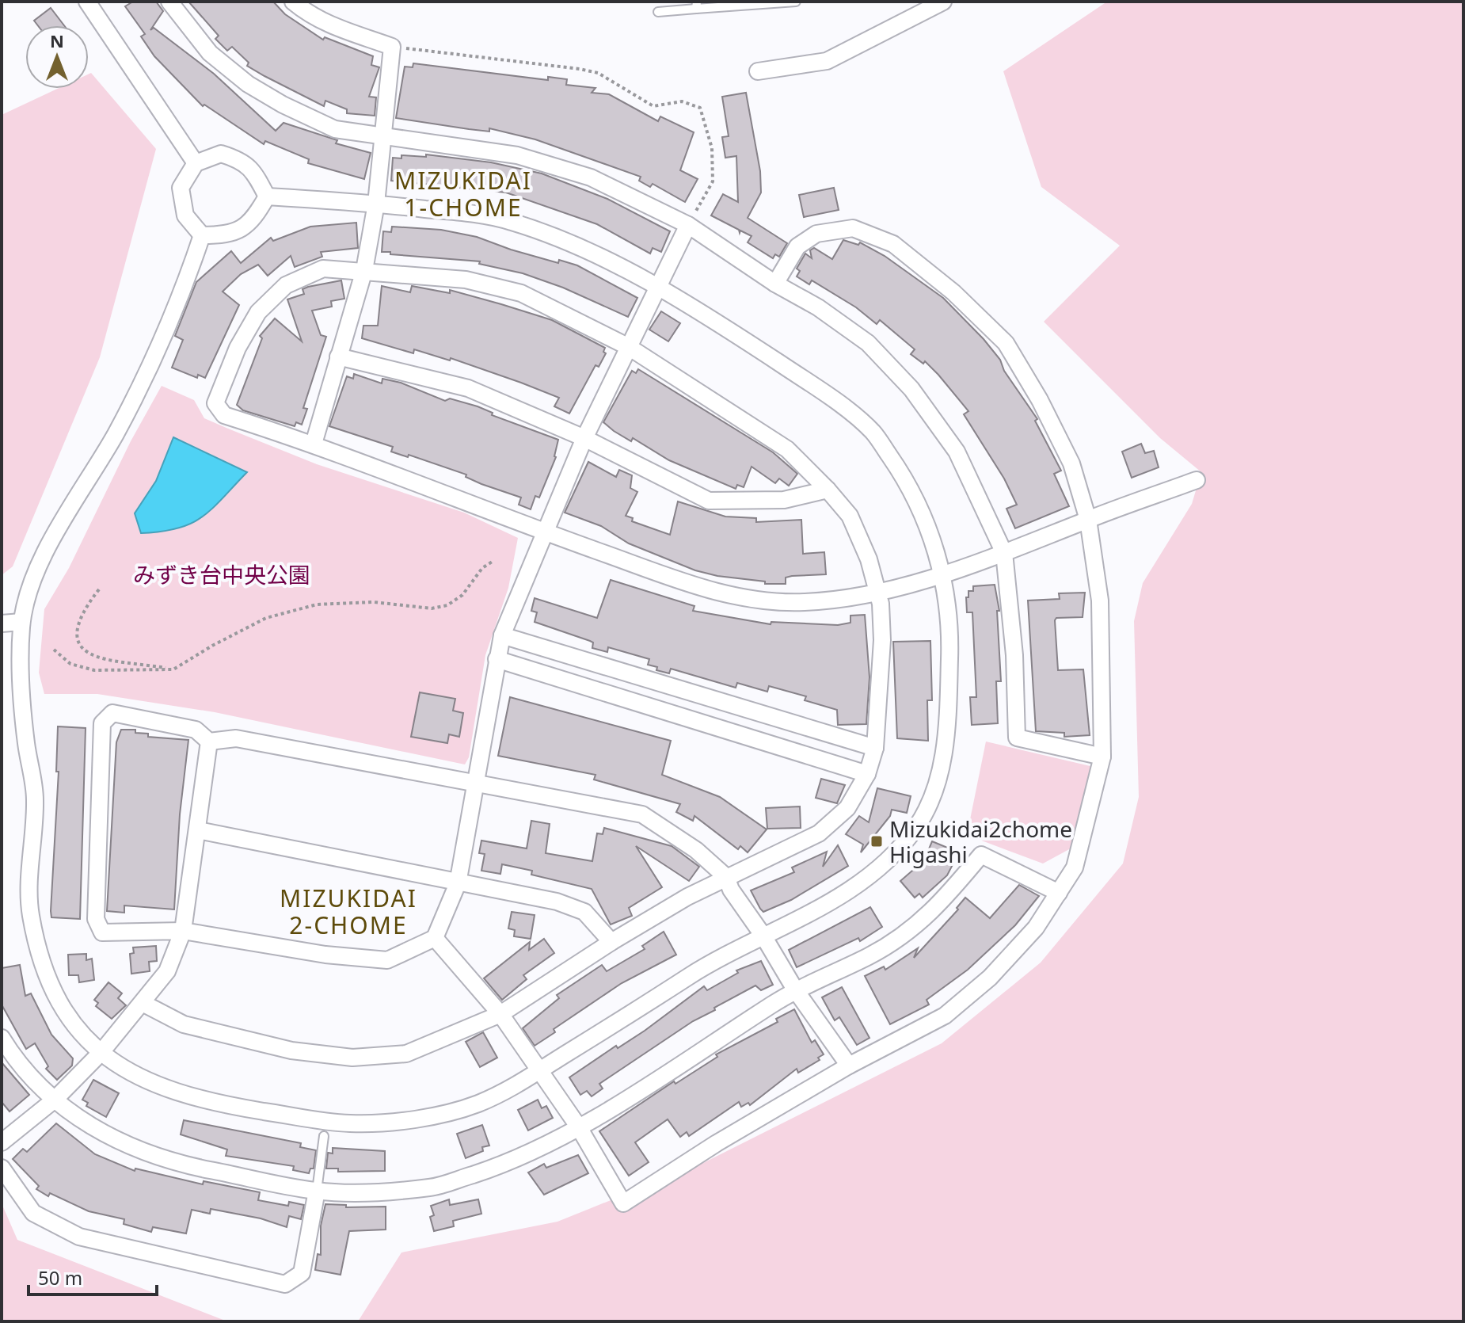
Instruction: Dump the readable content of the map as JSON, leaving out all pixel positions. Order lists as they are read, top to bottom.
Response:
{
  "districts": ["MIZUKIDAI 1-CHOME", "MIZUKIDAI 2-CHOME"],
  "parks": ["みずき台中央公園"],
  "places": {
    "transit": ["Mizukidai2chome Higashi"]
  },
  "scale_bar": "50 m",
  "north": "top"
}
